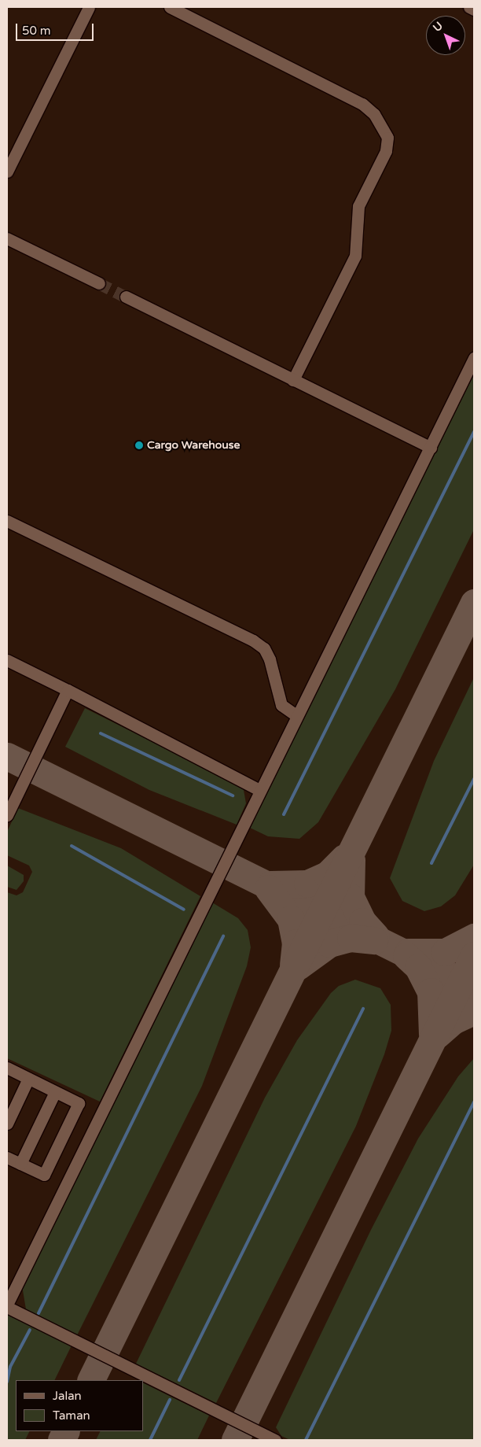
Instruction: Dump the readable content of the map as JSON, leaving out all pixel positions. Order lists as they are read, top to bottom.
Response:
{
  "places": ["Cargo Warehouse"],
  "legend": ["Jalan", "Taman"],
  "scale_bar": "50 m",
  "north": "top left"
}
